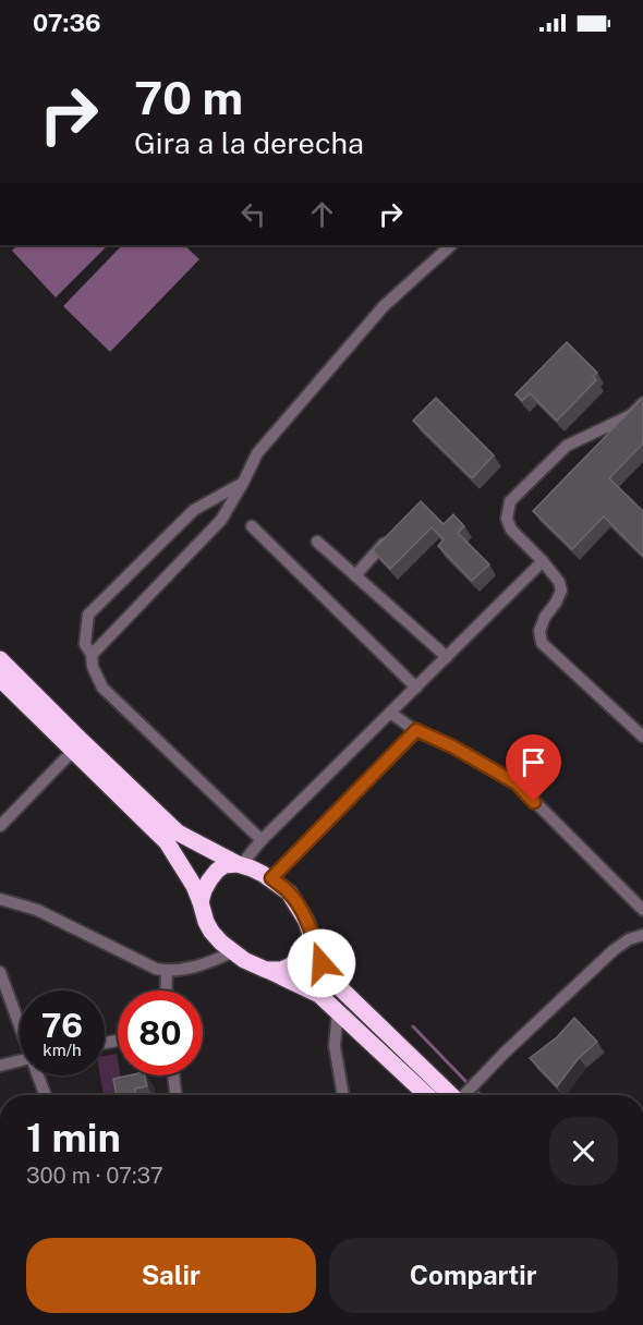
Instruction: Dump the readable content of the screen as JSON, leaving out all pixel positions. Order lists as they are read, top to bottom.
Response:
{
  "page": {
    "status": "07:36",
    "turn": ["70 m", "Gira a la derecha"],
    "speed": "76 km/h",
    "limit": "80",
    "heading": ["1 min", "300 m · 07:37"],
    "buttons": ["Salir", "Compartir"]
  }
}
